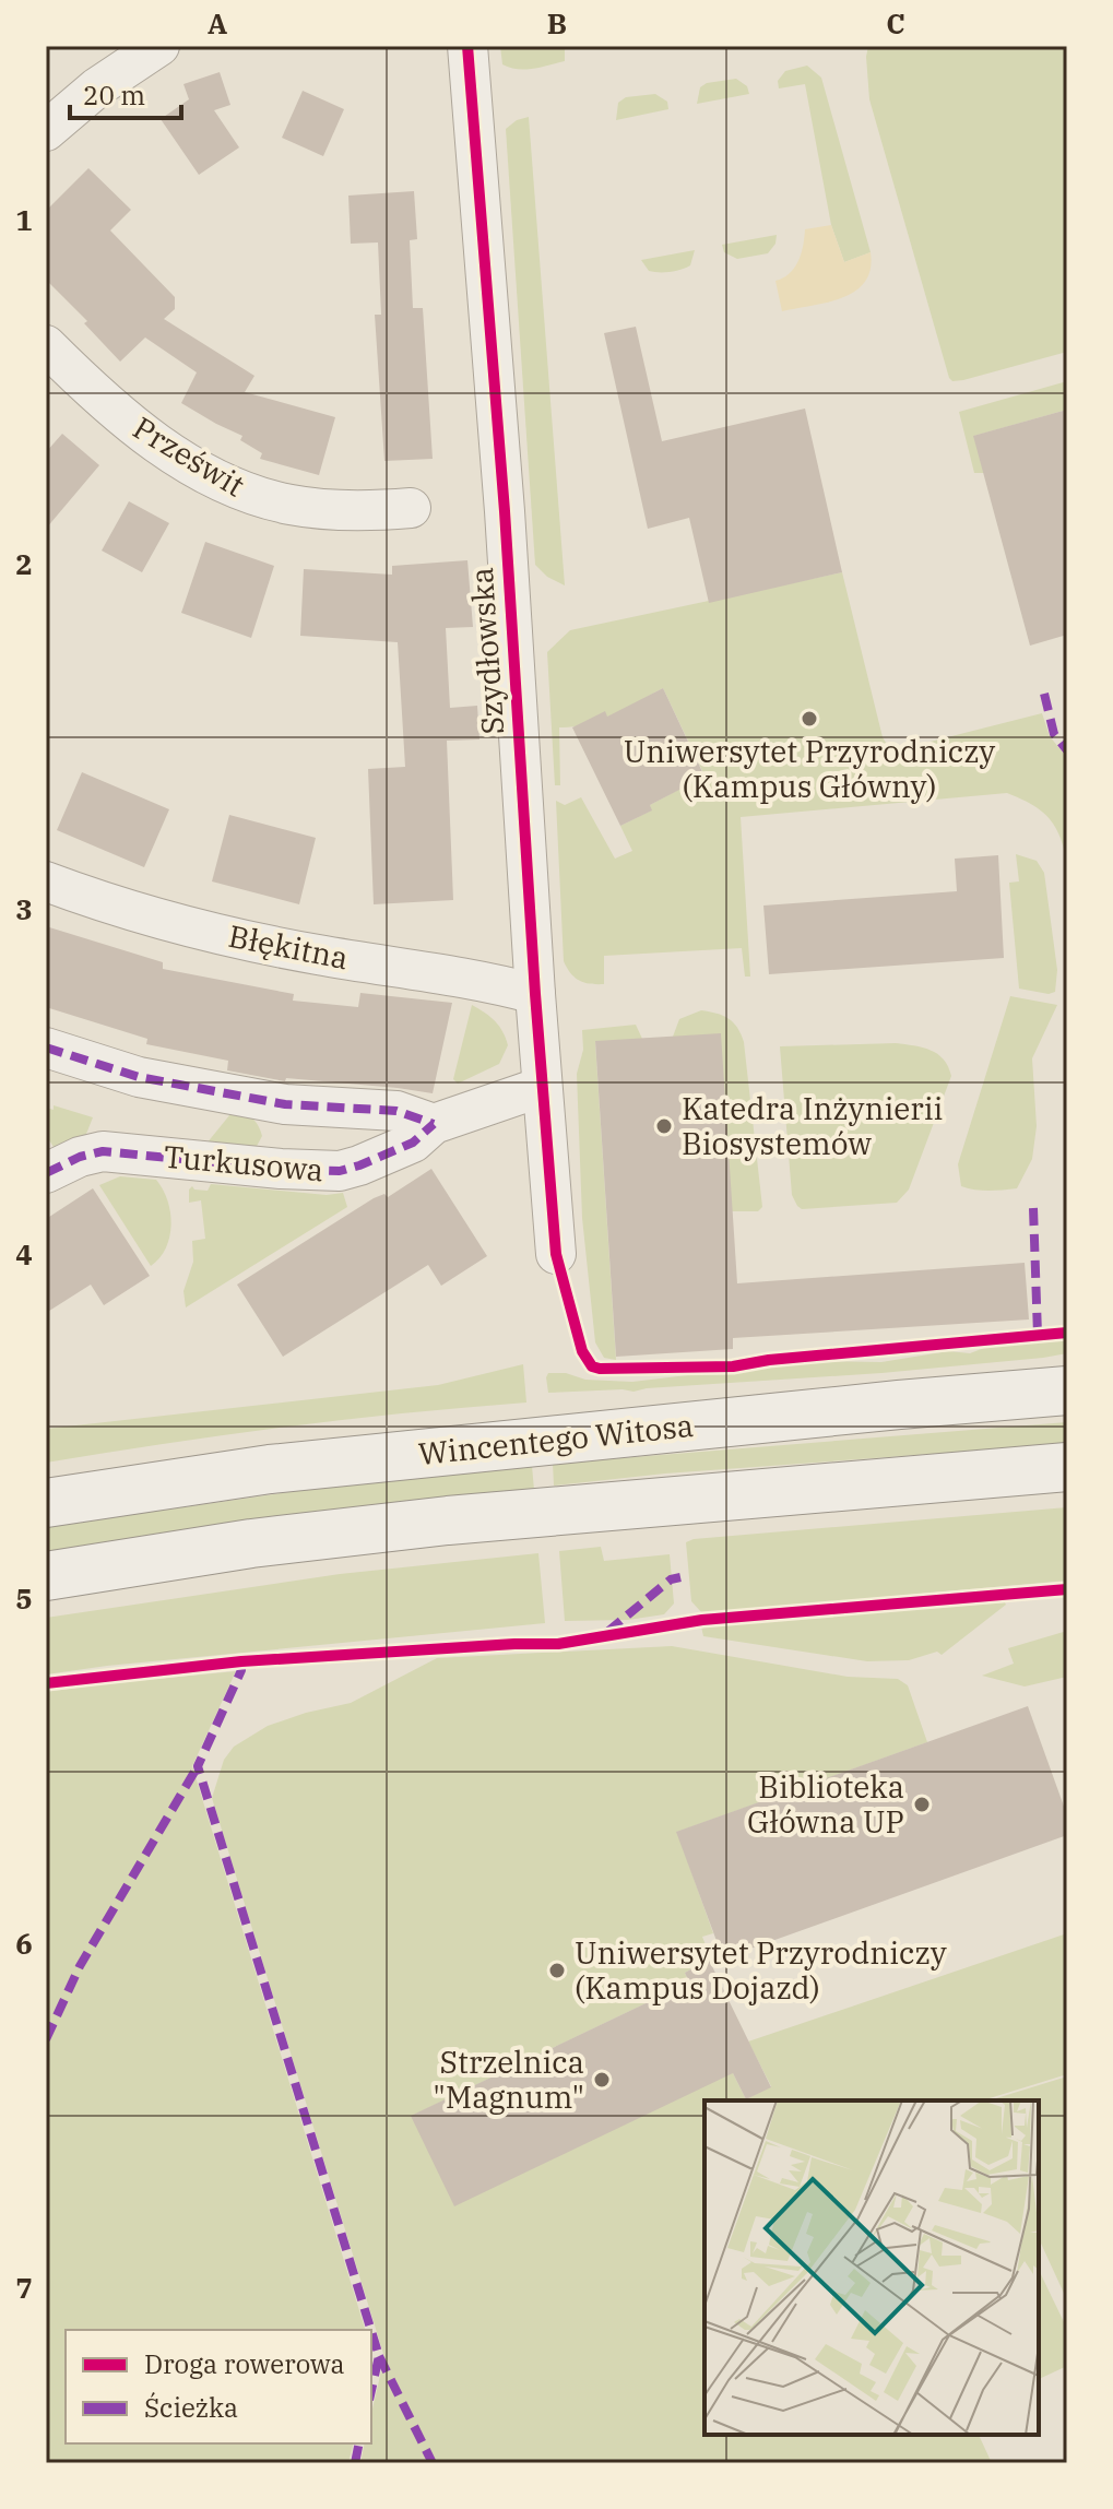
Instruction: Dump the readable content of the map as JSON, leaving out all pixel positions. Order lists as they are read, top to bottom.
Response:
{
  "streets": {
    "main road": ["Wincentego Witosa"],
    "street": [
      "Prześwit",
      "Szydłowska",
      "Błękitna",
      "Turkusowa"
    ]
  },
  "crossings": [
    ["Szydłowska", "Błękitna"],
    ["Szydłowska", "Turkusowa"]
  ],
  "places": [
    "Uniwersytet Przyrodniczy (Kampus Główny)",
    "Katedra Inżynierii Biosystemów",
    "Biblioteka Główna UP",
    "Uniwersytet Przyrodniczy (Kampus Dojazd)",
    "Strzelnica \"Magnum\""
  ],
  "legend": ["Droga rowerowa", "Ścieżka"],
  "scale_bar": "20 m",
  "grid": {
    "columns": ["A", "B", "C"],
    "rows": [
      "1",
      "2",
      "3",
      "4",
      "5",
      "6",
      "7"
    ]
  }
}
